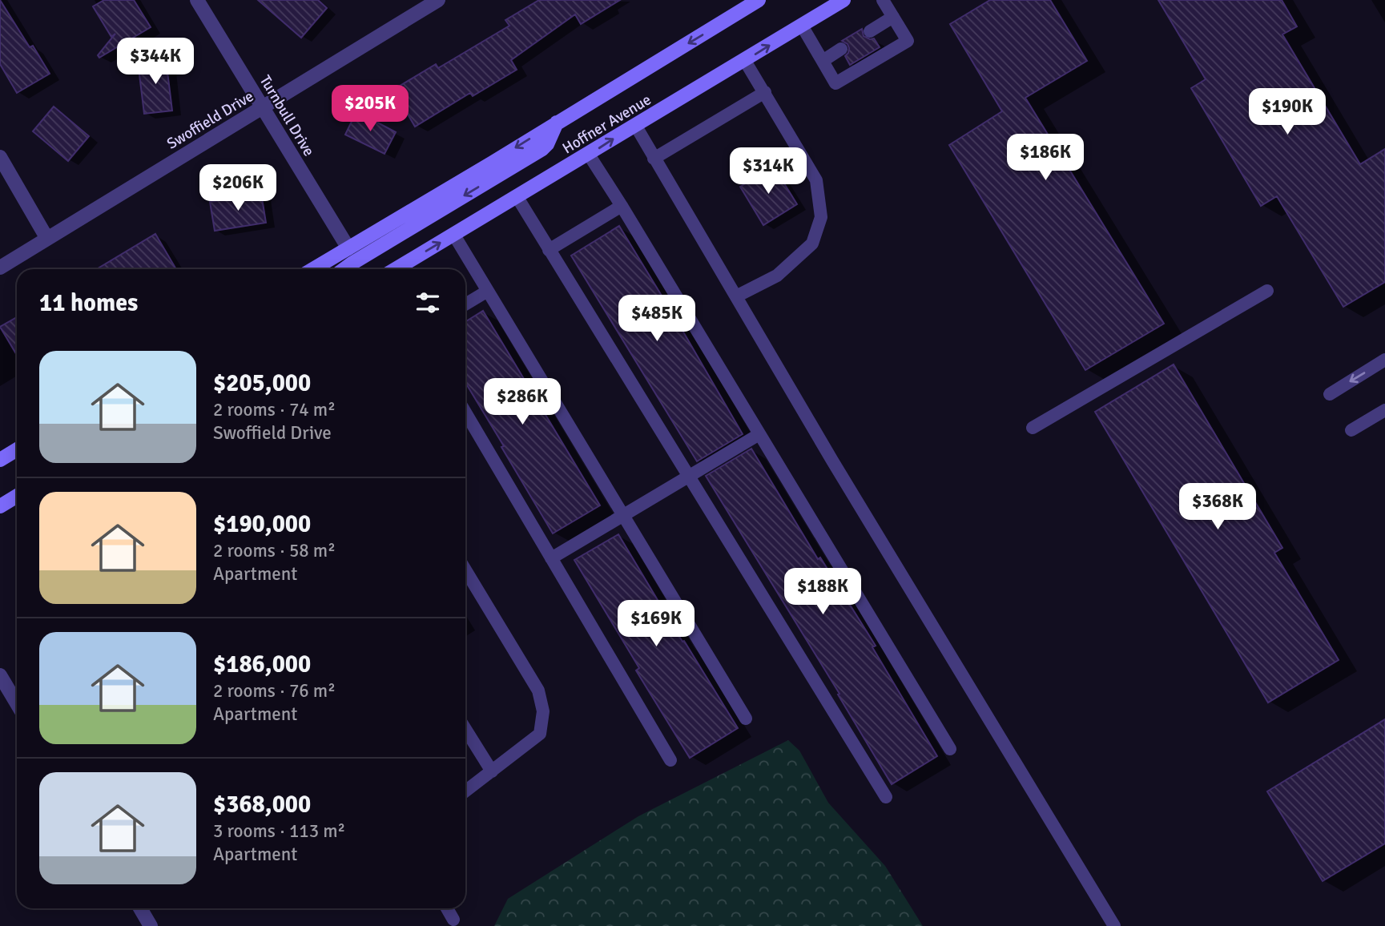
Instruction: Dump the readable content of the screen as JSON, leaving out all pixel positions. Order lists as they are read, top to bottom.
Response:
{
  "streets": {
    "main road": ["Hoffner Avenue"],
    "street": ["Turnbull Drive", "Swoffield Drive"]
  },
  "crossings": [
    ["Turnbull Drive", "Swoffield Drive"],
    ["Turnbull Drive", "Hoffner Avenue"]
  ],
  "page": {
    "price": [
      "$344K",
      "$205K",
      "$190K",
      "$186K",
      "$314K",
      "$206K",
      "$485K",
      "$286K",
      "$368K",
      "$188K",
      "$169K"
    ],
    "heading": "11 homes",
    "list": [
      {
        "name": "$205,000",
        "note": "2 rooms · 74 m² · Swoffield Drive"
      },
      {
        "name": "$190,000",
        "note": "2 rooms · 58 m² · Apartment"
      },
      {
        "name": "$186,000",
        "note": "2 rooms · 76 m² · Apartment"
      },
      {
        "name": "$368,000",
        "note": "3 rooms · 113 m² · Apartment"
      }
    ]
  }
}
